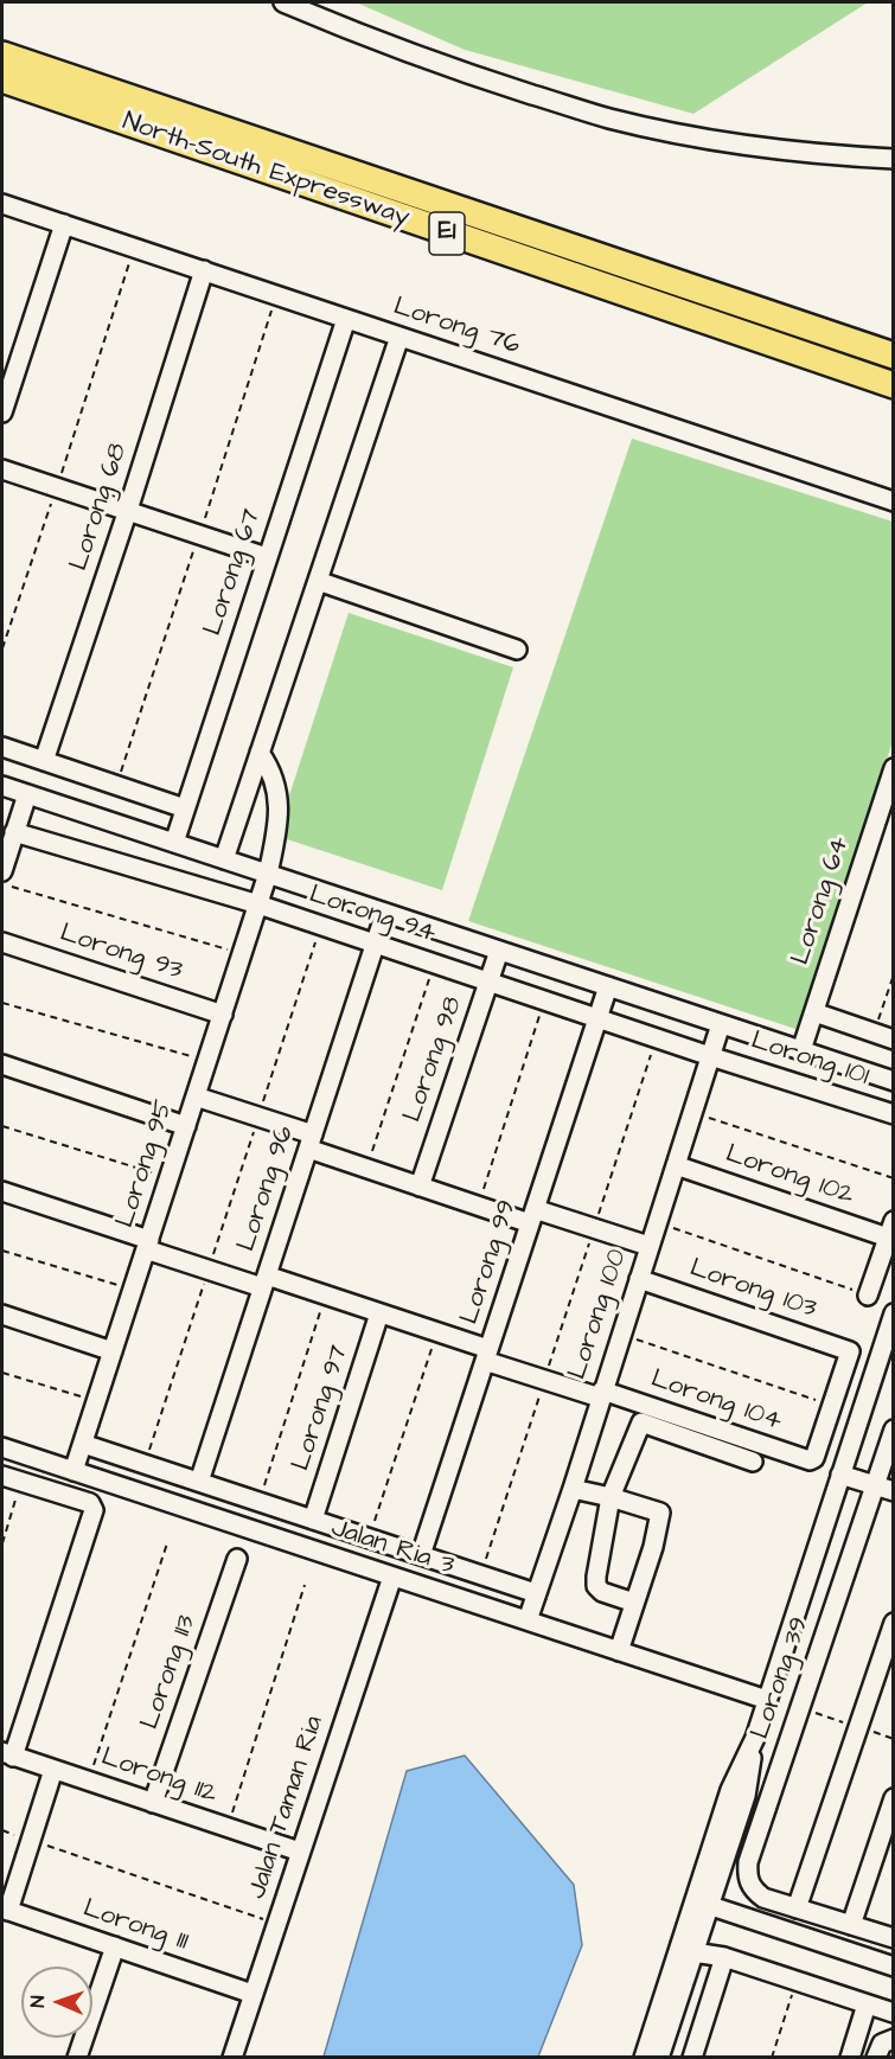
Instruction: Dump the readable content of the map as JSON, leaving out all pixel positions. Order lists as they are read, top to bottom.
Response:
{
  "streets": {
    "highway": ["North–South Expressway", "E1"],
    "street": [
      "Lorong 76",
      "Lorong 68",
      "Lorong 67",
      "Lorong 64",
      "Lorong 94",
      "Lorong 93",
      "Lorong 98",
      "Lorong 101",
      "Lorong 95",
      "Lorong 102",
      "Lorong 96",
      "Lorong 99",
      "Lorong 103",
      "Lorong 100",
      "Lorong 104",
      "Lorong 97",
      "Jalan Ria 3",
      "Lorong 113",
      "Lorong 39",
      "Lorong 112",
      "Jalan Taman Ria",
      "Lorong 111"
    ]
  },
  "crossings": [
    ["Lorong 76", "Lorong 68"],
    ["Lorong 76", "Lorong 67"],
    ["Lorong 94", "Lorong 98"],
    ["Lorong 94", "Lorong 101"],
    ["Lorong 94", "Lorong 95"],
    ["Lorong 94", "Lorong 96"],
    ["Lorong 94", "Lorong 99"],
    ["Lorong 94", "Lorong 100"],
    ["Lorong 93", "Lorong 95"],
    ["Lorong 101", "Lorong 100"],
    ["Lorong 95", "Lorong 104"],
    ["Lorong 95", "Jalan Ria 3"],
    ["Lorong 102", "Lorong 100"],
    ["Lorong 96", "Lorong 104"],
    ["Lorong 99", "Lorong 104"],
    ["Lorong 103", "Lorong 100"],
    ["Lorong 103", "Lorong 104"],
    ["Lorong 100", "Lorong 104"],
    ["Lorong 100", "Jalan Ria 3"],
    ["Lorong 104", "Lorong 97"],
    ["Jalan Ria 3", "Jalan Taman Ria"],
    ["Lorong 113", "Lorong 112"],
    ["Lorong 112", "Jalan Taman Ria"],
    ["Jalan Taman Ria", "Lorong 111"]
  ],
  "north": "left"
}
